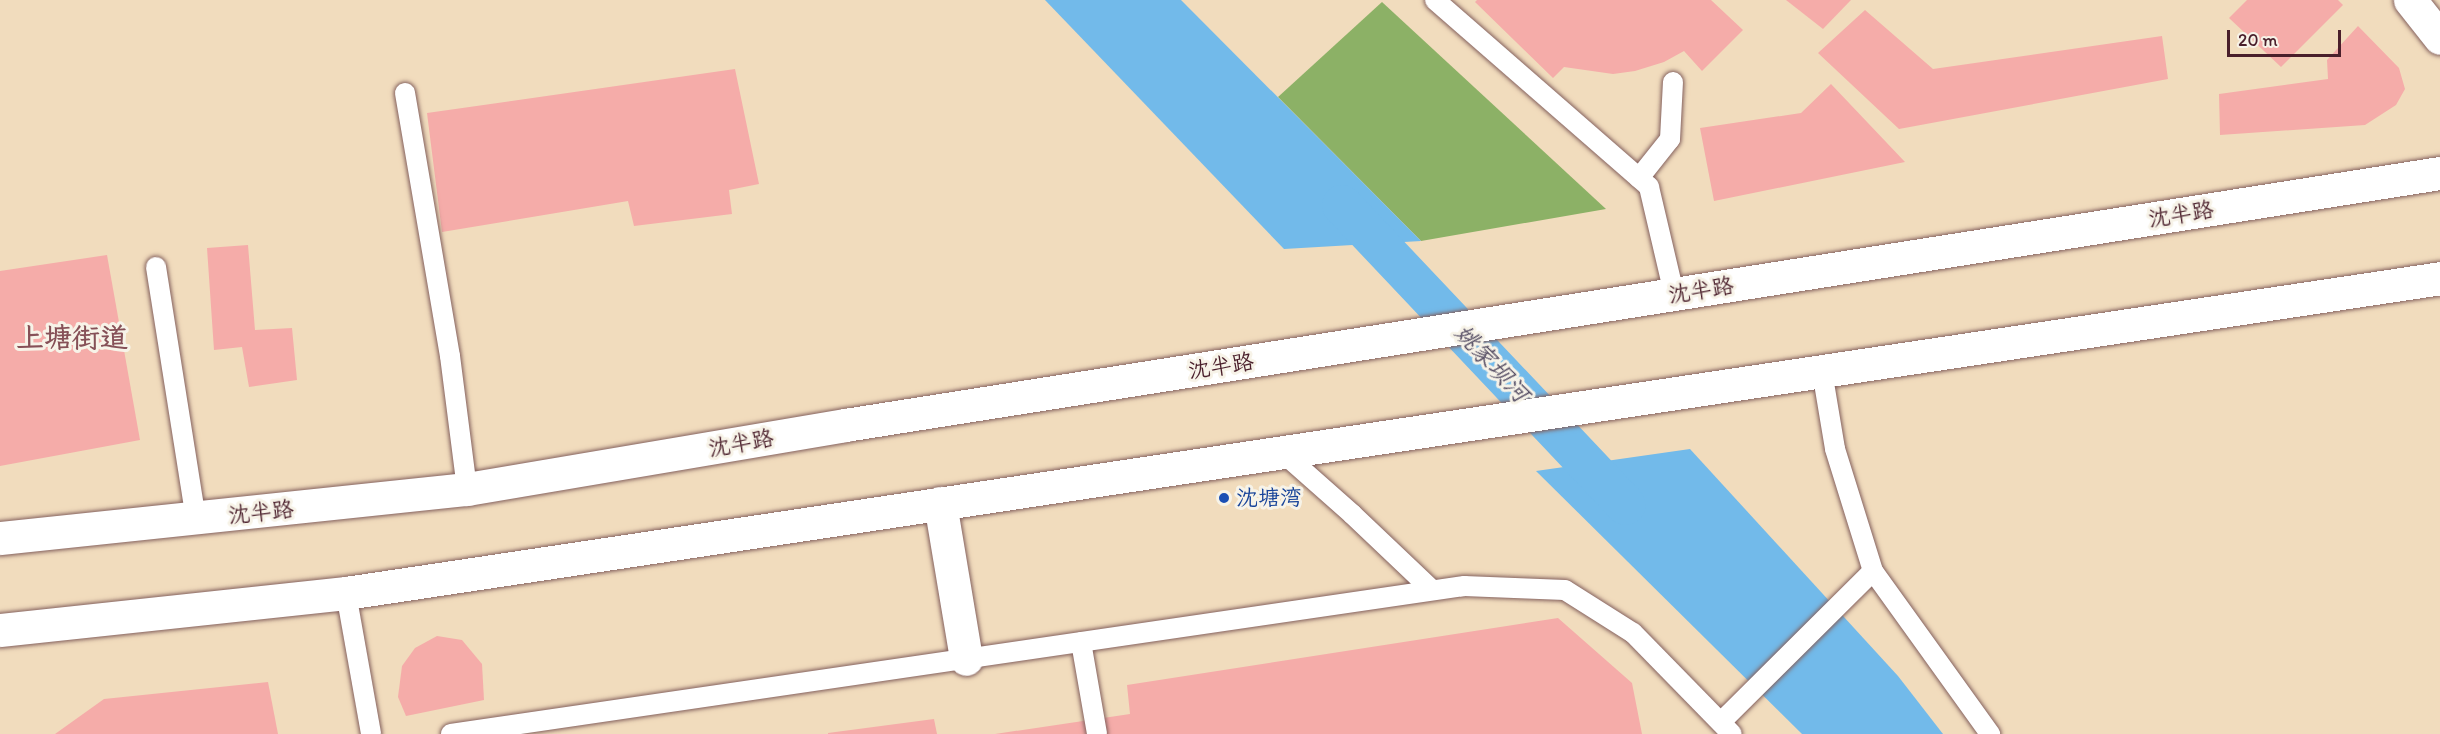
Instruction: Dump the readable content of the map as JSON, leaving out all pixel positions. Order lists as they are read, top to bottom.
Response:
{
  "streets": {
    "main road": ["沈半路"]
  },
  "districts": ["上塘街道"],
  "water": ["姚家坝河"],
  "places": ["沈塘湾"],
  "scale_bar": "20 m"
}
